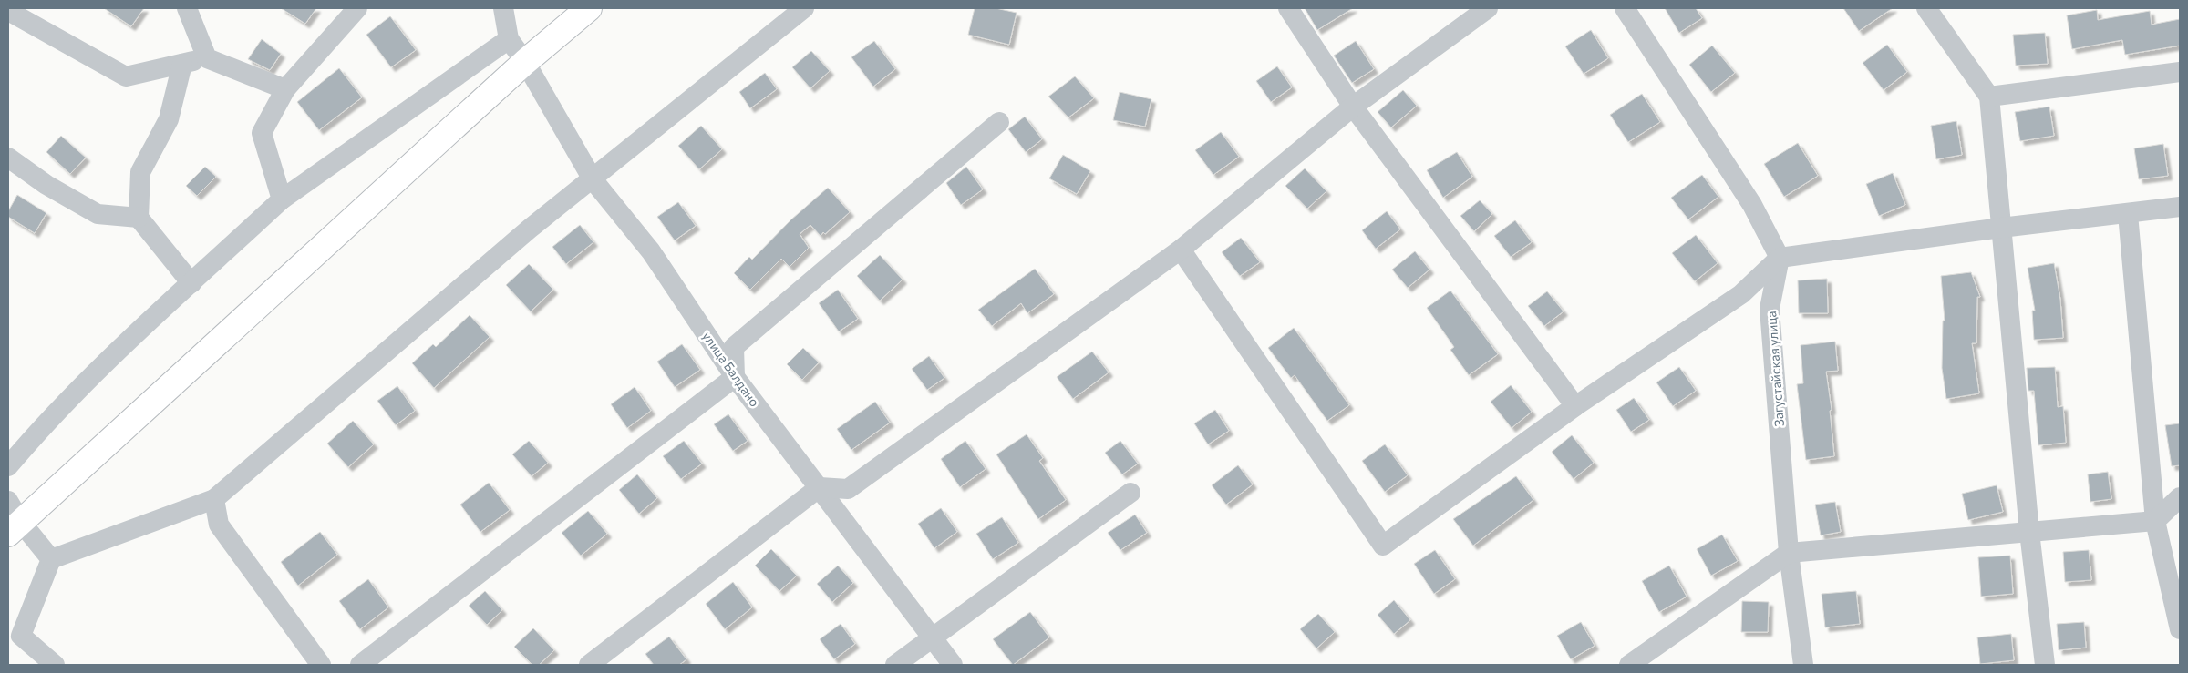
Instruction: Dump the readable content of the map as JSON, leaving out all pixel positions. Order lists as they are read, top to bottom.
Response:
{
  "streets": {
    "street": ["улица Балдано", "Загустайская улица"]
  }
}
